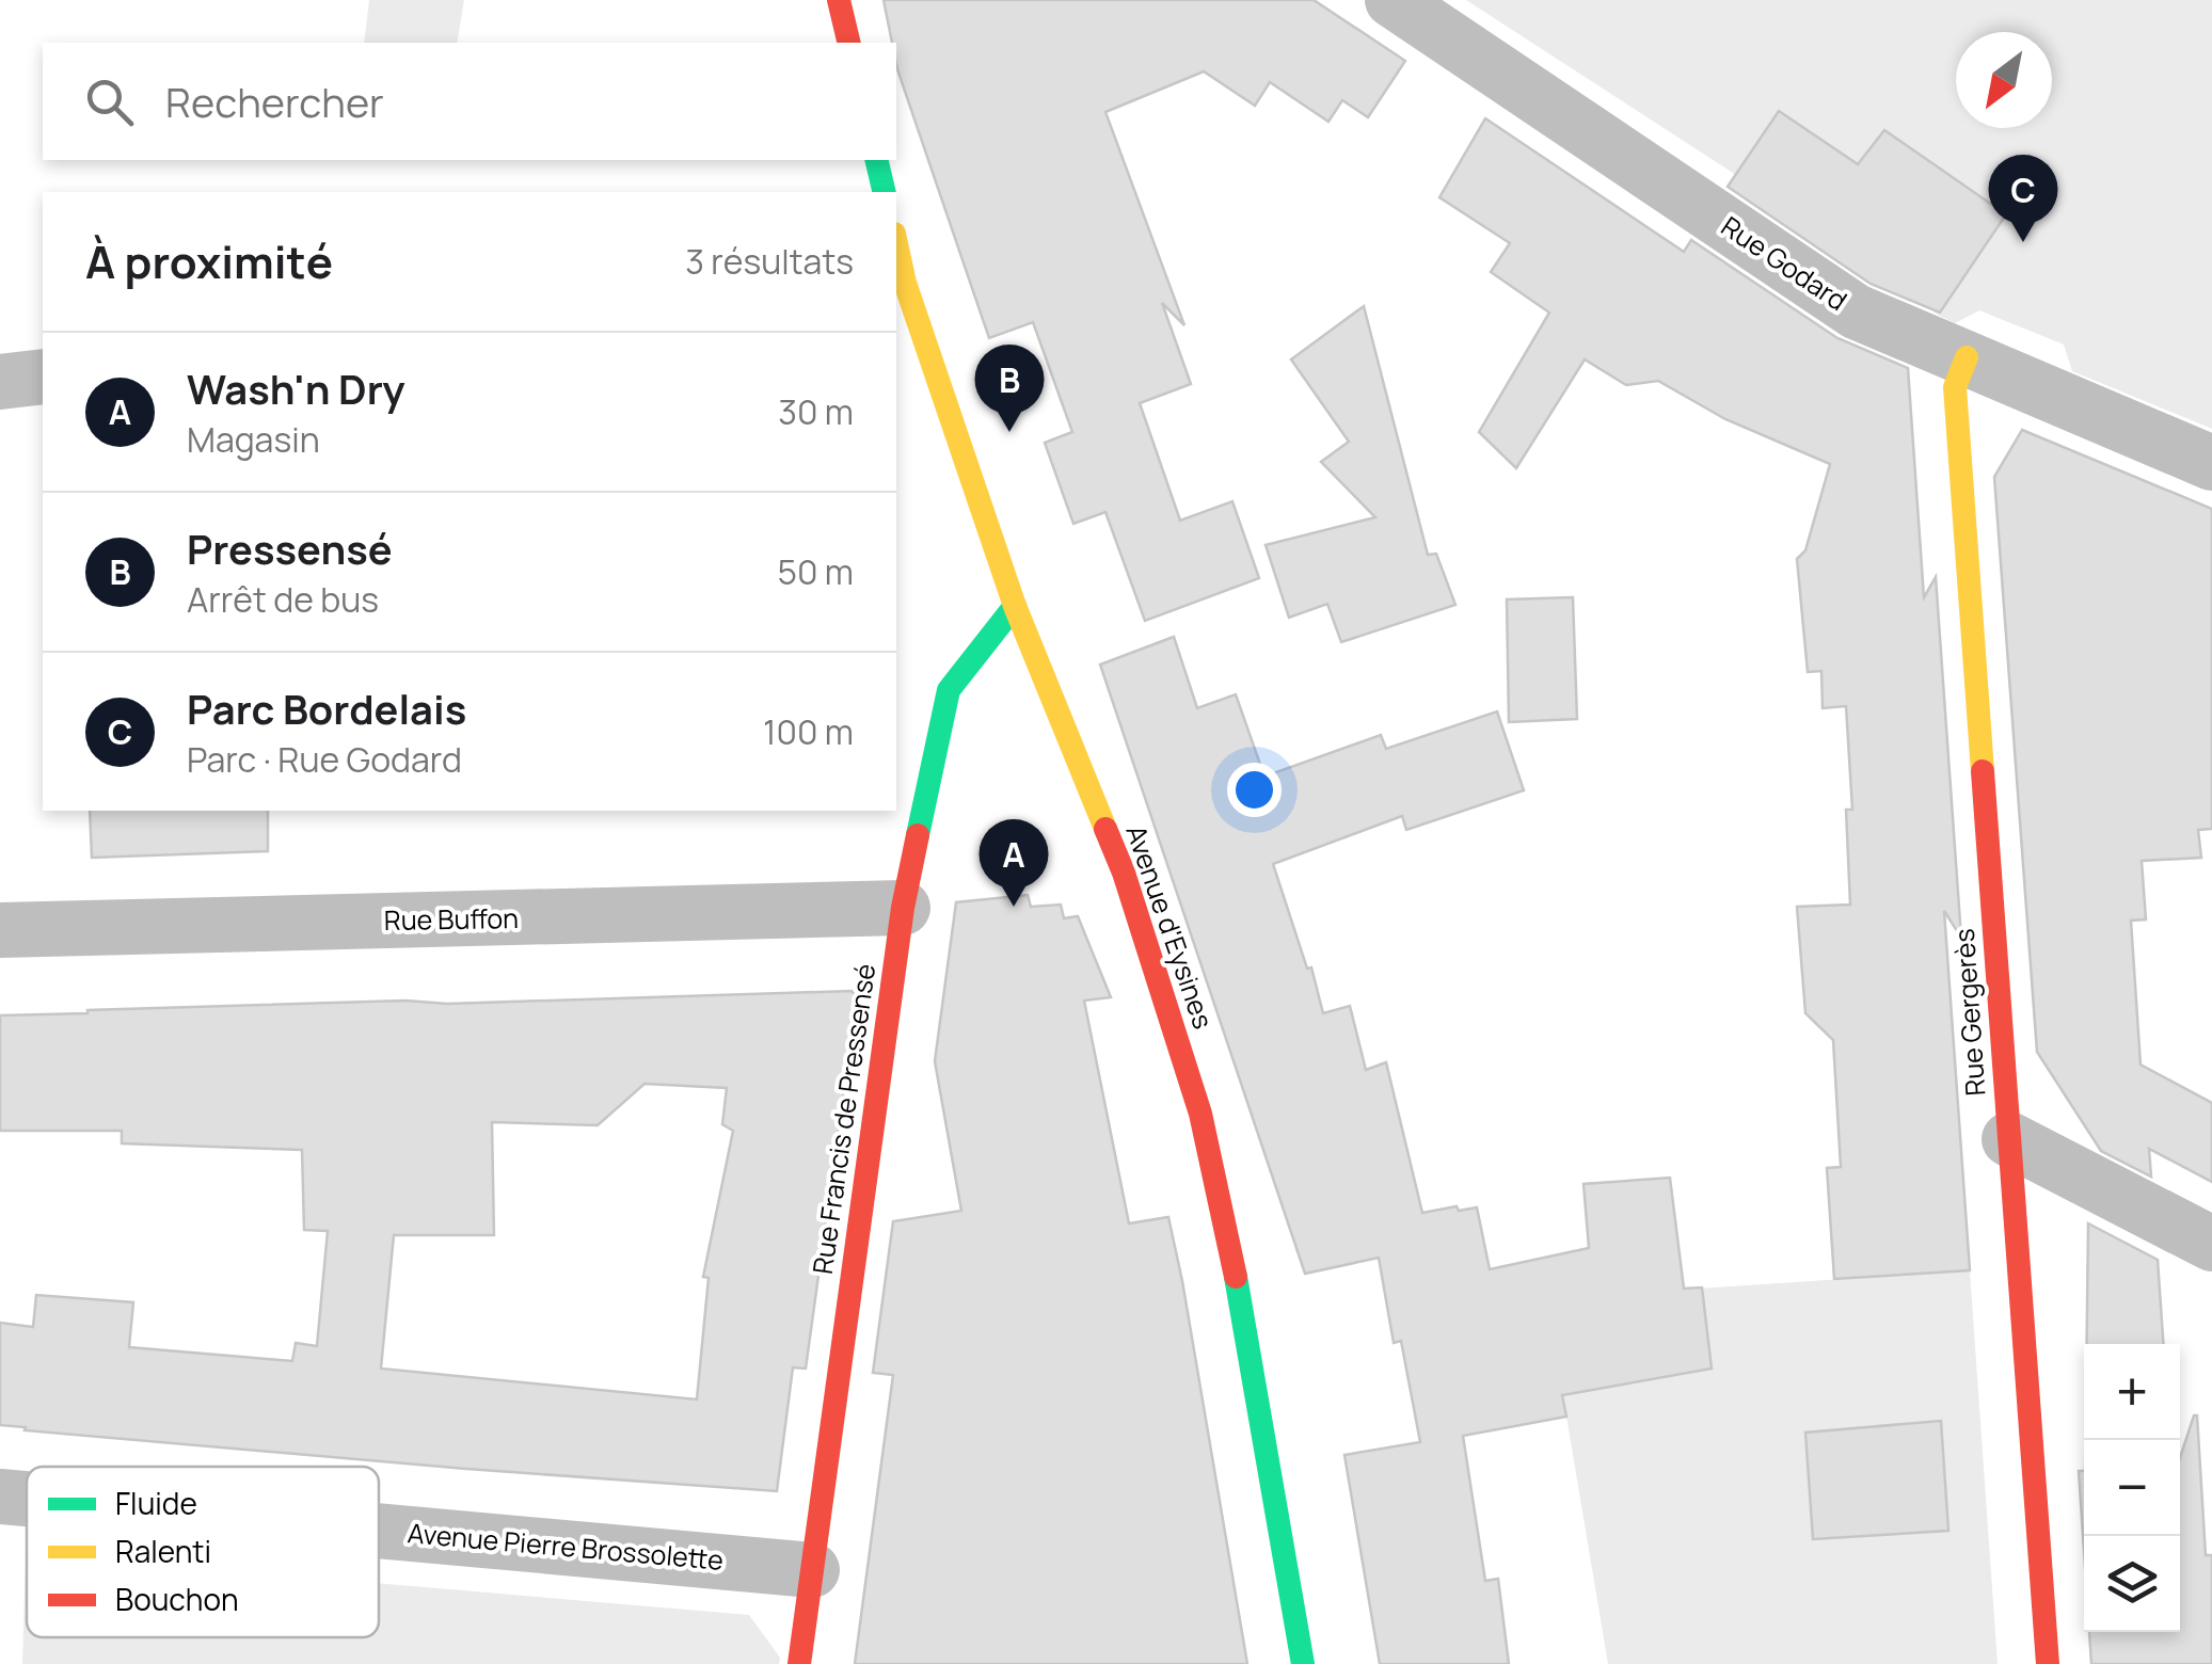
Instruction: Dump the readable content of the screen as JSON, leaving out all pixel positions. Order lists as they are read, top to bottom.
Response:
{
  "streets": {
    "street": [
      "Rue Godard",
      "Rue Buffon",
      "Avenue d'Eysines",
      "Rue Gergerès",
      "Rue Francis de Pressensé",
      "Avenue Pierre Brossolette"
    ]
  },
  "crossings": [
    ["Rue Godard", "Rue Gergerès"],
    ["Rue Buffon", "Rue Francis de Pressensé"],
    ["Avenue d'Eysines", "Rue Francis de Pressensé"],
    ["Rue Francis de Pressensé", "Avenue Pierre Brossolette"]
  ],
  "legend": ["Fluide", "Ralenti", "Bouchon"],
  "north": "bottom left",
  "page": {
    "search": "Rechercher",
    "pins": ["C", "B", "A"],
    "heading": ["À proximité", "3 résultats"],
    "list": [
      {
        "mark": "A",
        "name": "Wash'n Dry",
        "note": "Magasin",
        "value": "30 m"
      },
      {
        "mark": "B",
        "name": "Pressensé",
        "note": "Arrêt de bus",
        "value": "50 m"
      },
      {
        "mark": "C",
        "name": "Parc Bordelais",
        "note": "Parc · Rue Godard",
        "value": "100 m"
      }
    ],
    "map_buttons": ["+", "−"]
  }
}
